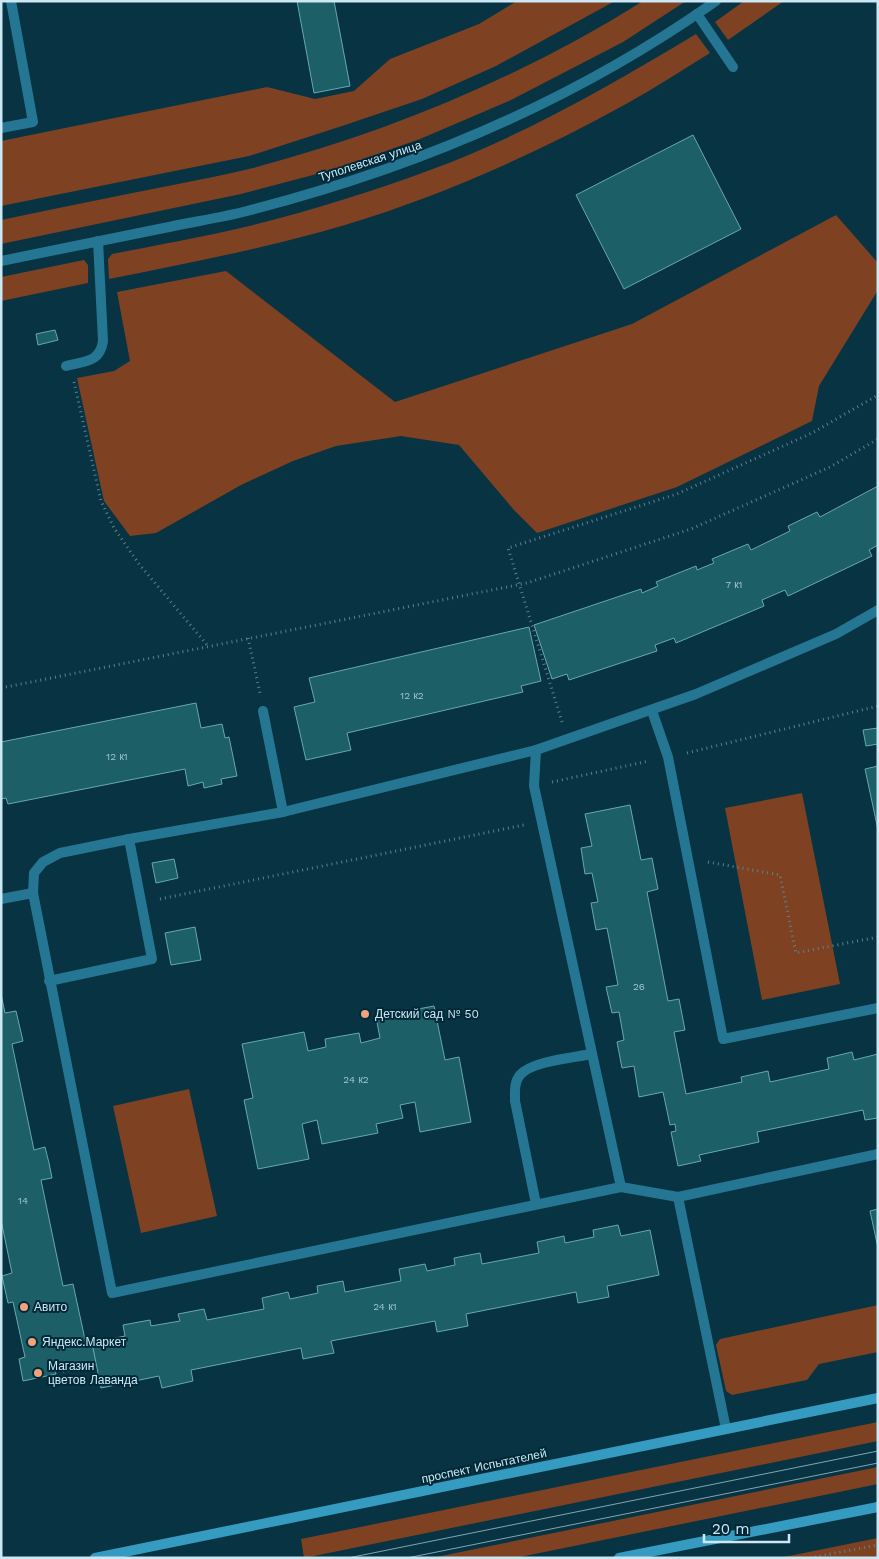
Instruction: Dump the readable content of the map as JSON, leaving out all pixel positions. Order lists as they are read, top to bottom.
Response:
{
  "streets": {
    "main road": ["проспект Испытателей"],
    "street": ["Туполевская улица"]
  },
  "places": [
    "Детский сад № 50",
    "Авито",
    "Яндекс.Маркет",
    "Магазин цветов Лаванда"
  ],
  "house_numbers": [
    "7 к1",
    "12 к2",
    "12 к1",
    "26",
    "24 к2",
    "14",
    "24 к1"
  ],
  "scale_bar": "20 m"
}
